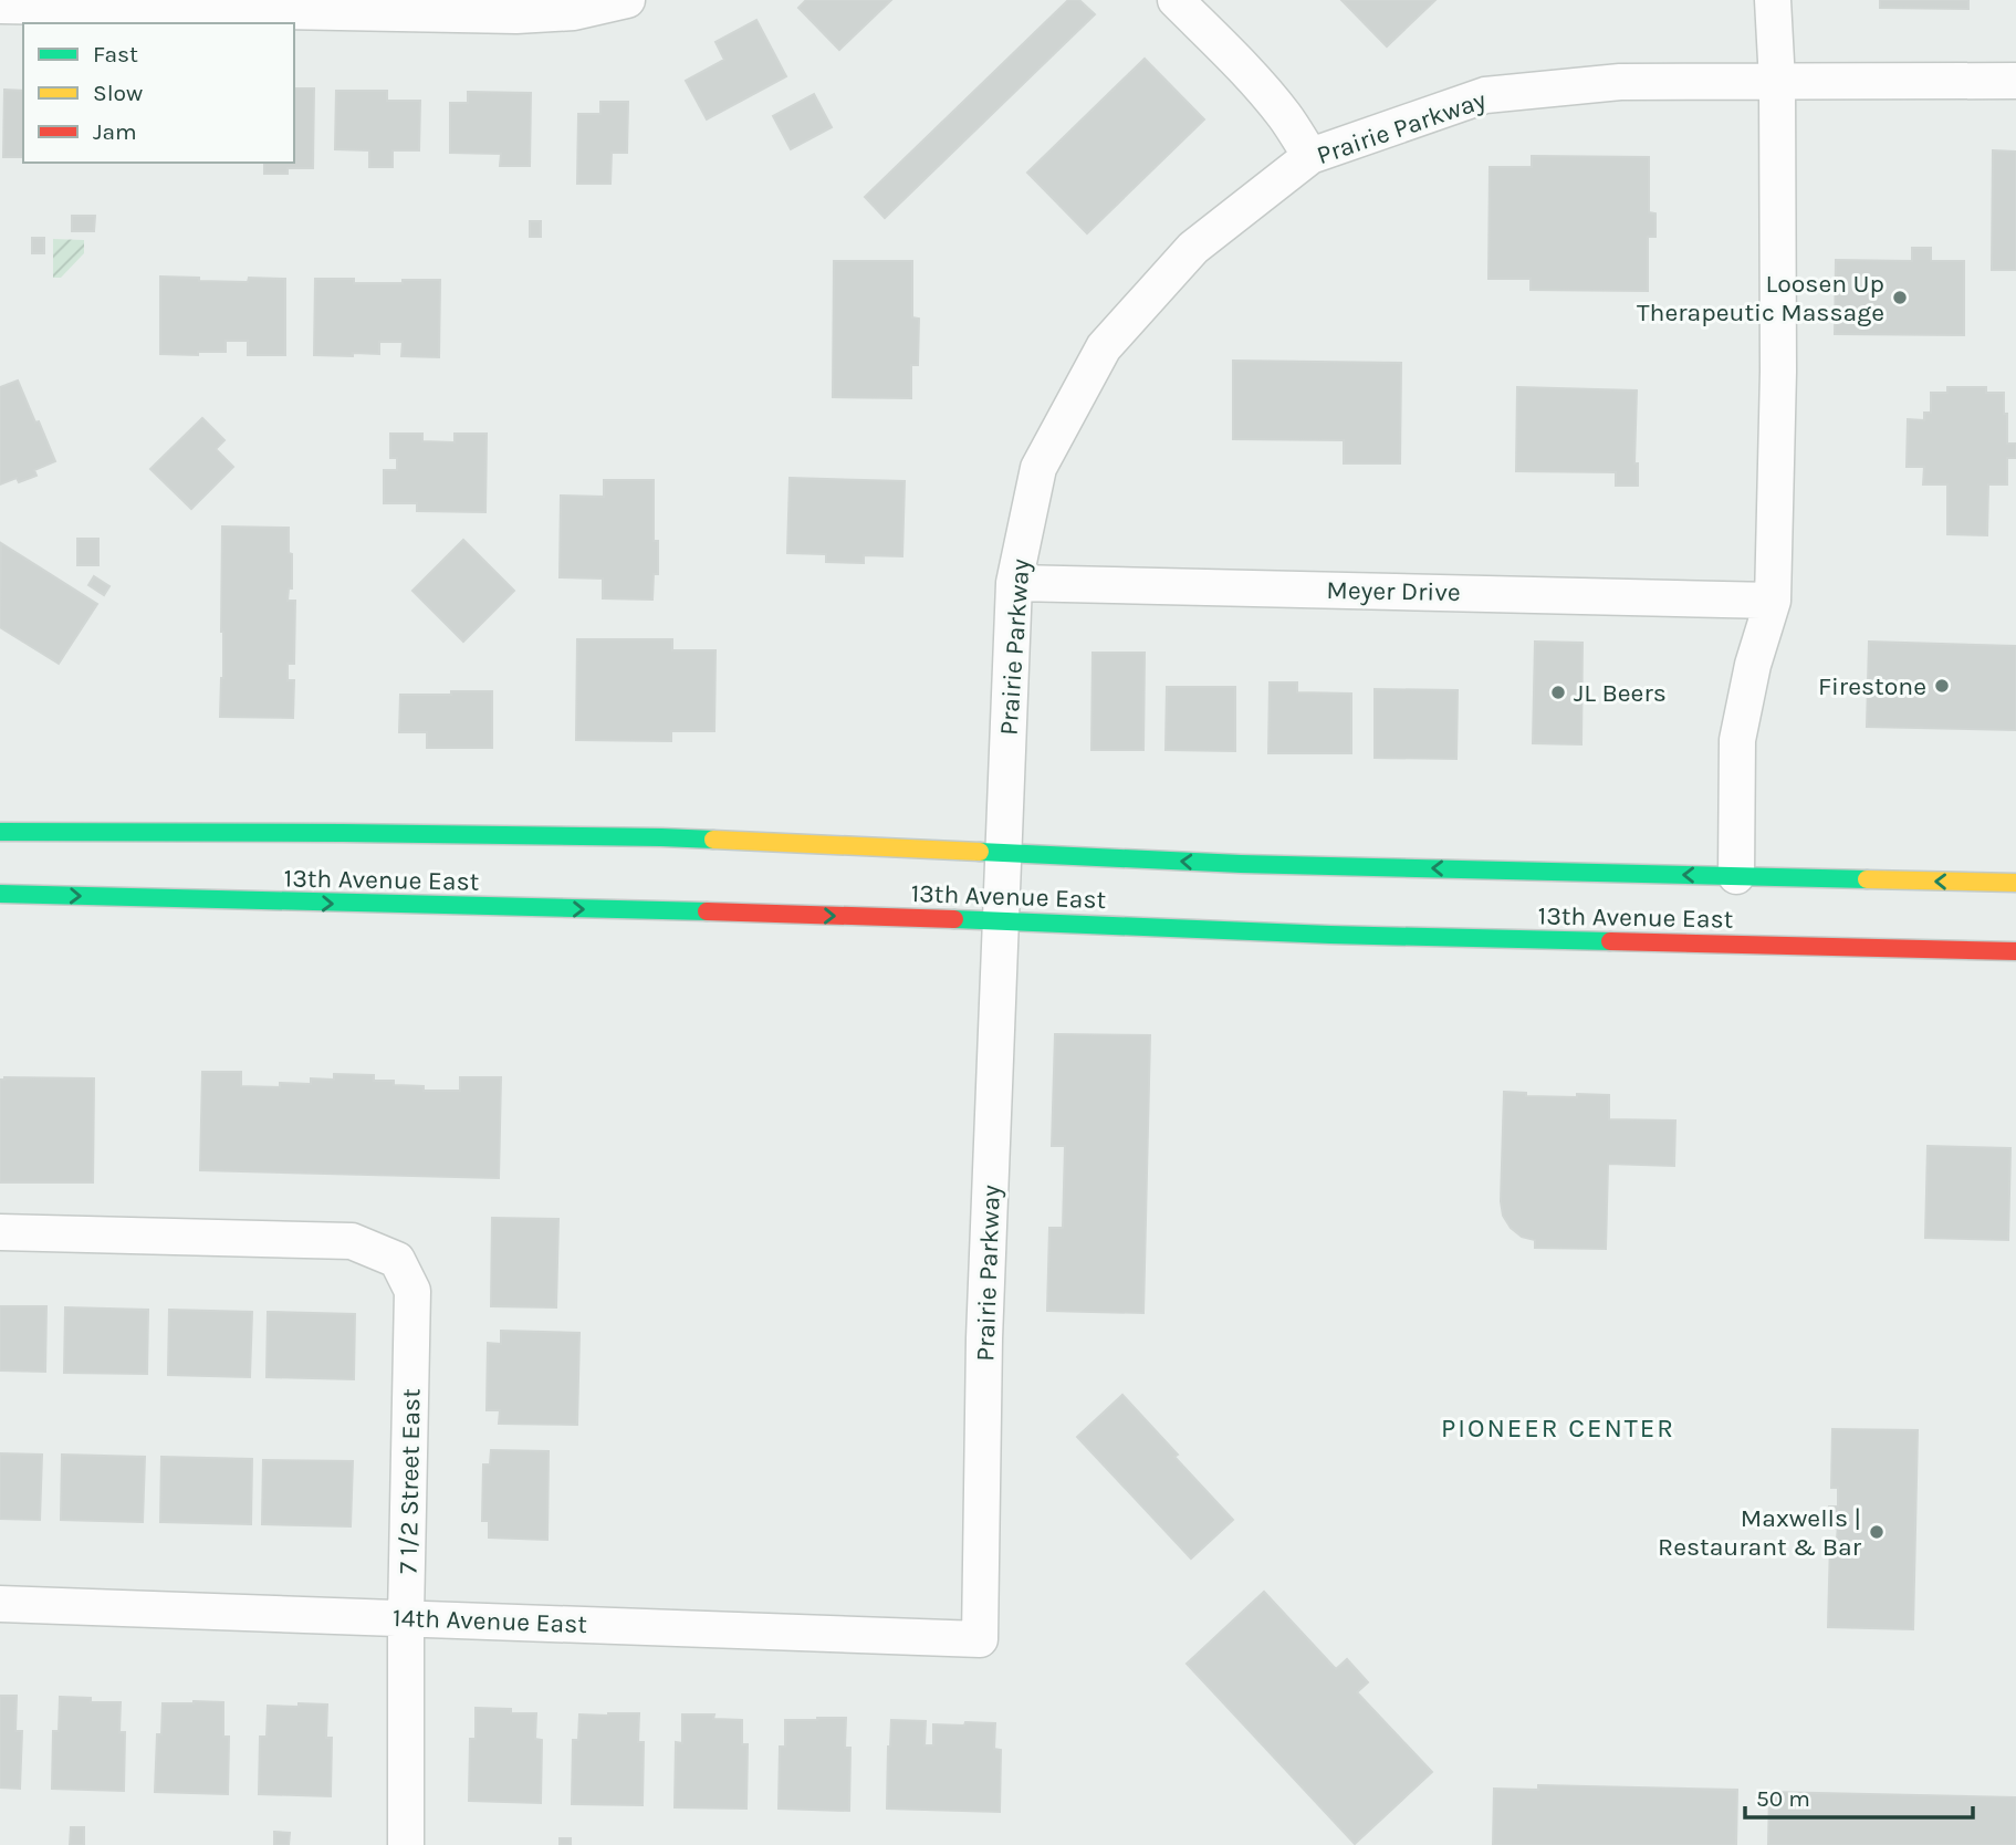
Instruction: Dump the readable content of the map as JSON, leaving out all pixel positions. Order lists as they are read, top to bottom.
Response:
{
  "streets": {
    "main road": ["13th Avenue East"],
    "street": [
      "Prairie Parkway",
      "Meyer Drive",
      "7 1/2 Street East",
      "14th Avenue East"
    ]
  },
  "crossings": [
    ["Prairie Parkway", "Meyer Drive"],
    ["Prairie Parkway", "13th Avenue East"],
    ["Prairie Parkway", "14th Avenue East"],
    ["7 1/2 Street East", "14th Avenue East"]
  ],
  "districts": ["PIONEER CENTER"],
  "places": [
    "Loosen Up Therapeutic Massage",
    "Firestone",
    "JL Beers",
    "Maxwells | Restaurant & Bar"
  ],
  "legend": ["Fast", "Slow", "Jam"],
  "scale_bar": "50 m"
}
